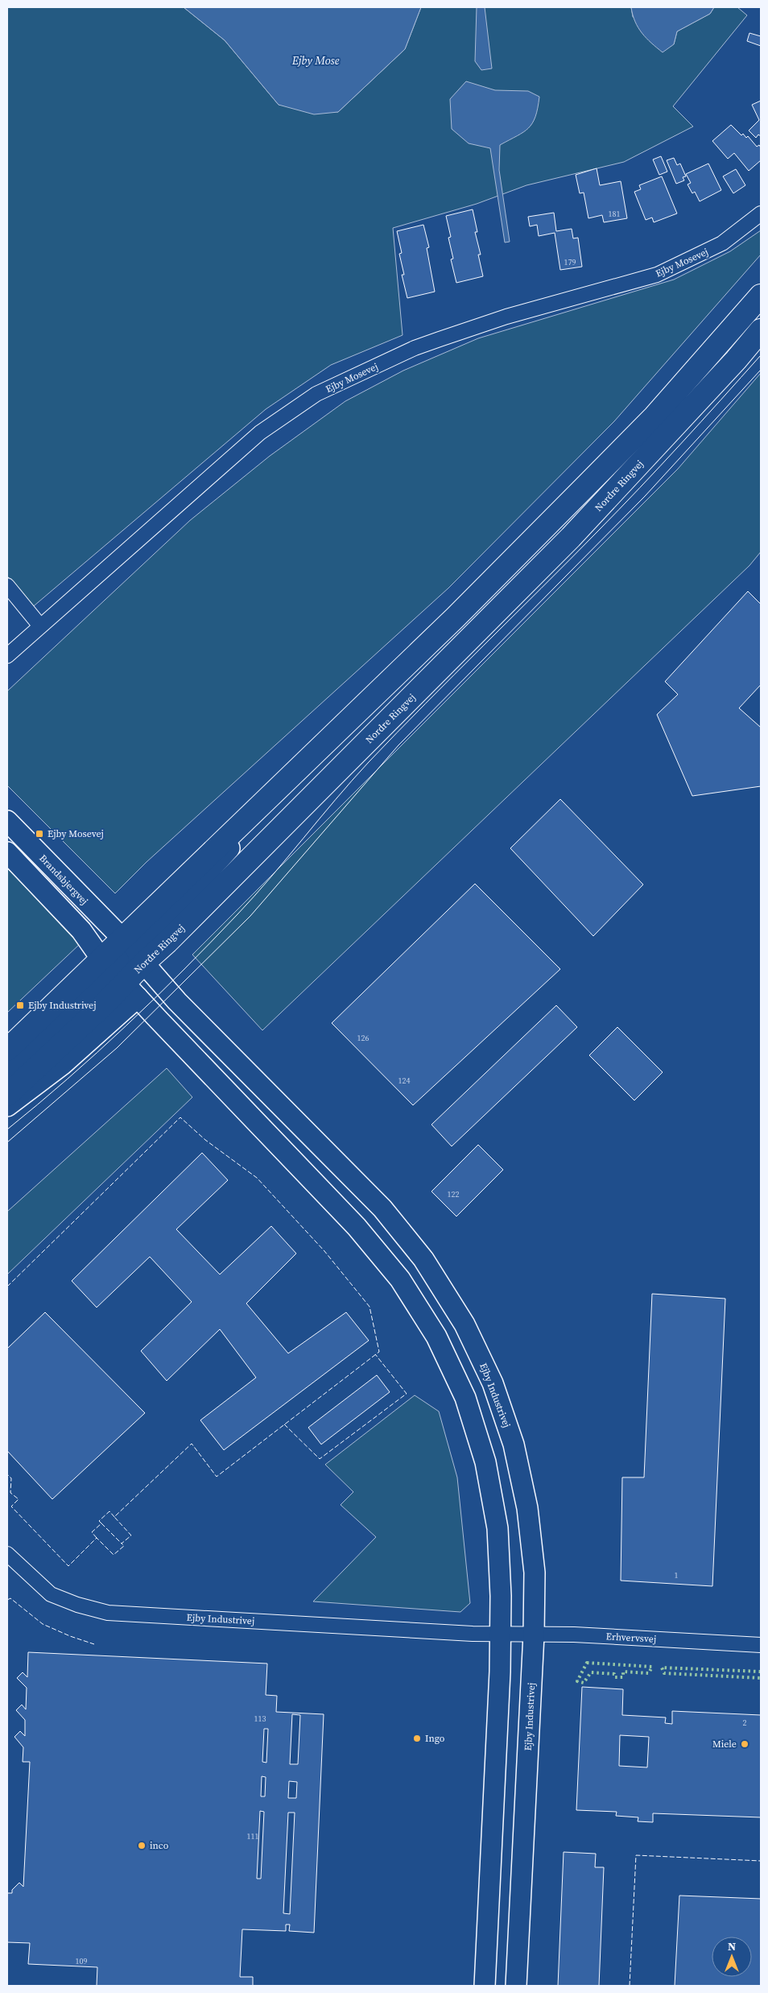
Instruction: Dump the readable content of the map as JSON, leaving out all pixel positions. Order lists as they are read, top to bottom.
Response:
{
  "streets": {
    "main road": ["Nordre Ringvej"],
    "street": [
      "Ejby Mosevej",
      "Brandsbjergvej",
      "Ejby Industrivej",
      "Erhvervsvej"
    ]
  },
  "crossings": [
    ["Nordre Ringvej", "Brandsbjergvej"],
    ["Nordre Ringvej", "Ejby Industrivej"],
    ["Brandsbjergvej", "Ejby Industrivej"],
    ["Ejby Industrivej", "Erhvervsvej"]
  ],
  "water": ["Ejby Mose"],
  "places": {
    "transit": ["Ejby Mosevej", "Ejby Industrivej"],
    "other": ["Ingo", "Miele", "inco"]
  },
  "house_numbers": [
    "181",
    "179",
    "126",
    "124",
    "122",
    "1",
    "113",
    "2",
    "111",
    "109"
  ],
  "north": "top"
}
